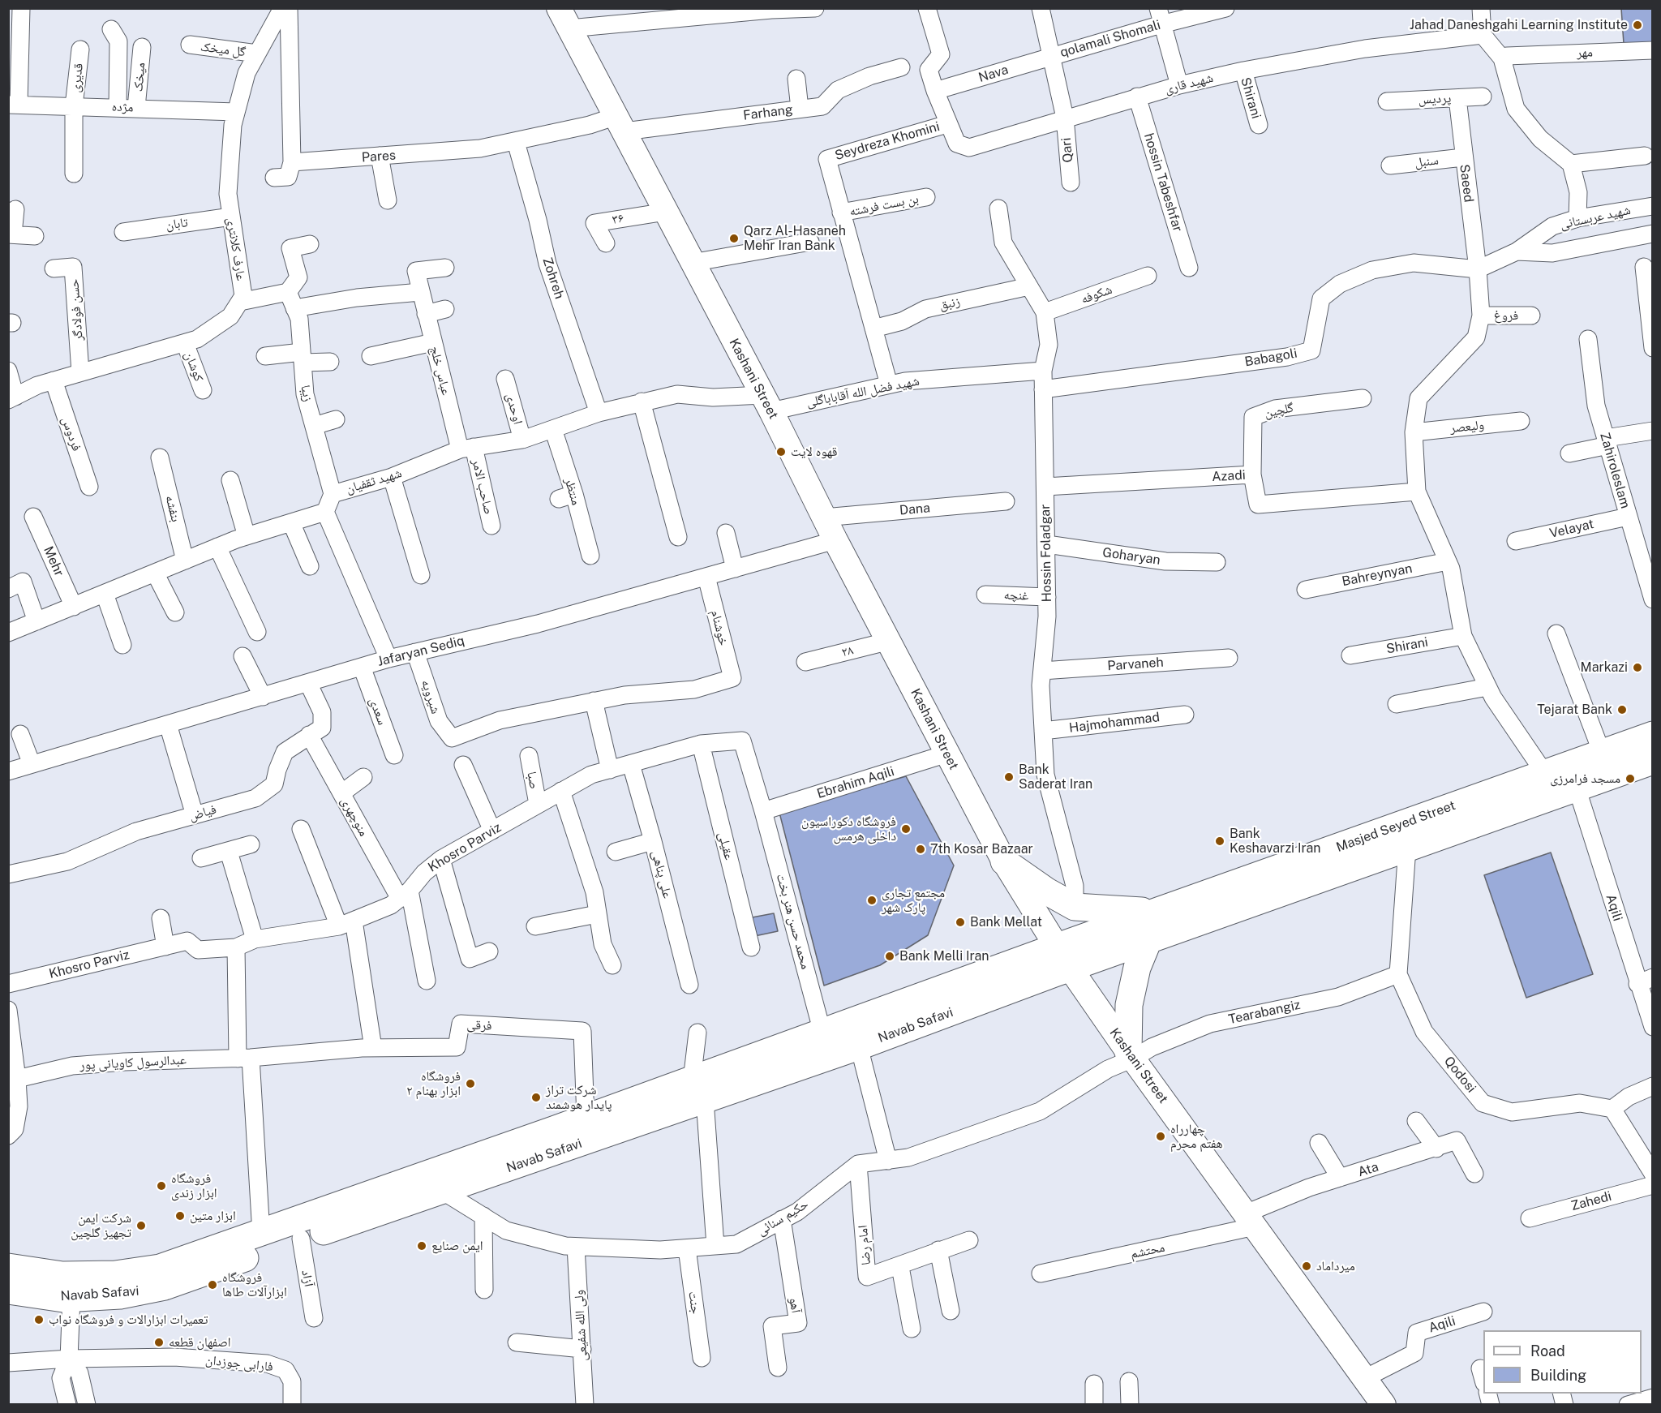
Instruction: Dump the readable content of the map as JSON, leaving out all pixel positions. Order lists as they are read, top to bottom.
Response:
{
  "streets": {
    "main road": ["Kashani Street", "Masjed Seyed Street", "Navab Safavi"],
    "street": [
      "qolamali Shomali",
      "گل میخک",
      "مهر",
      "Nava",
      "میخک",
      "قدیری",
      "شهید قاری",
      "Shirani",
      "پردیس",
      "مژده",
      "Farhang",
      "Seydreza Khomini",
      "Qari",
      "Pares",
      "سنبل",
      "hossin Tabeshfar",
      "Saeed",
      "بن بست فرشته",
      "شهید عربستانی",
      "۳۶",
      "تابان",
      "عارف کلانتری",
      "Zohreh",
      "شکوفه",
      "زنبق",
      "حسن فولادگر",
      "فروغ",
      "Babagoli",
      "کوشان",
      "عباس خلج",
      "شهید فضل الله آقاباباگلی",
      "زیبا",
      "اوحدی",
      "گلچین",
      "ولیعصر",
      "فردوس",
      "Zahiroleslam",
      "Azadi",
      "شهید ثقفیان",
      "صاحب الامر",
      "منتظر",
      "بنفشه",
      "Dana",
      "Velayat",
      "Hossin Foladgar",
      "Goharyan",
      "Mehr",
      "Bahreynyan",
      "غنچه",
      "خوشنام",
      "Jafaryan Sediq",
      "۲۸",
      "Parvaneh",
      "شیرویه",
      "سعدی",
      "Hajmohammad",
      "صبا",
      "Ebrahim Aqili",
      "فیاض",
      "منوچهری",
      "عقیلی",
      "Khosro Parviz",
      "علی پناهی",
      "Aqili",
      "محمد حسن هنر بخت",
      "Tearabangiz",
      "فرقی",
      "عبدالرسول کاویانی پور",
      "Qodosi",
      "Ata",
      "Zahedi",
      "حکیم سنائی",
      "امام رضا",
      "محتشم",
      "آزاد",
      "جنت",
      "آهو",
      "ولی الله شفیعی",
      "فارابی جوزدان"
    ]
  },
  "crossings": [
    ["qolamali Shomali", "Nava"],
    ["qolamali Shomali", "Qari"],
    ["گل میخک", "عارف کلانتری"],
    ["Nava", "شهید قاری"],
    ["Nava", "Qari"],
    ["میخک", "مژده"],
    ["قدیری", "مژده"],
    ["شهید قاری", "Shirani"],
    ["شهید قاری", "Seydreza Khomini"],
    ["شهید قاری", "Qari"],
    ["شهید قاری", "hossin Tabeshfar"],
    ["پردیس", "Saeed"],
    ["مژده", "عارف کلانتری"],
    ["Farhang", "Pares"],
    ["Farhang", "Kashani Street"],
    ["Seydreza Khomini", "بن بست فرشته"],
    ["Seydreza Khomini", "زنبق"],
    ["Seydreza Khomini", "شهید فضل الله آقاباباگلی"],
    ["Pares", "Zohreh"],
    ["Pares", "Kashani Street"],
    ["سنبل", "Saeed"],
    ["Saeed", "شهید عربستانی"],
    ["Saeed", "فروغ"],
    ["Saeed", "Babagoli"],
    ["Saeed", "ولیعصر"],
    ["شهید عربستانی", "Babagoli"],
    ["۳۶", "Kashani Street"],
    ["تابان", "عارف کلانتری"],
    ["Zohreh", "شهید ثقفیان"],
    ["شکوفه", "Hossin Foladgar"],
    ["زنبق", "Hossin Foladgar"],
    ["Babagoli", "Hossin Foladgar"],
    ["عباس خلج", "شهید ثقفیان"],
    ["عباس خلج", "صاحب الامر"],
    ["Kashani Street", "شهید فضل الله آقاباباگلی"],
    ["Kashani Street", "شهید ثقفیان"],
    ["Kashani Street", "Dana"],
    ["Kashani Street", "Jafaryan Sediq"],
    ["Kashani Street", "۲۸"],
    ["Kashani Street", "Ebrahim Aqili"],
    ["Kashani Street", "Masjed Seyed Street"],
    ["Kashani Street", "Aqili"],
    ["Kashani Street", "Tearabangiz"],
    ["Kashani Street", "Navab Safavi"],
    ["Kashani Street", "Ata"],
    ["Kashani Street", "محتشم"],
    ["شهید فضل الله آقاباباگلی", "شهید ثقفیان"],
    ["شهید فضل الله آقاباباگلی", "Hossin Foladgar"],
    ["زیبا", "شهید ثقفیان"],
    ["اوحدی", "شهید ثقفیان"],
    ["گلچین", "Azadi"],
    ["Zahiroleslam", "Velayat"],
    ["Azadi", "Hossin Foladgar"],
    ["شهید ثقفیان", "صاحب الامر"],
    ["شهید ثقفیان", "منتظر"],
    ["Hossin Foladgar", "Goharyan"],
    ["Hossin Foladgar", "غنچه"],
    ["Hossin Foladgar", "Parvaneh"],
    ["Hossin Foladgar", "Hajmohammad"],
    ["خوشنام", "Jafaryan Sediq"],
    ["خوشنام", "شیرویه"],
    ["Jafaryan Sediq", "شیرویه"],
    ["Jafaryan Sediq", "سعدی"],
    ["Jafaryan Sediq", "فیاض"],
    ["صبا", "Khosro Parviz"],
    ["Ebrahim Aqili", "Khosro Parviz"],
    ["Ebrahim Aqili", "محمد حسن هنر بخت"],
    ["فیاض", "منوچهری"],
    ["منوچهری", "Khosro Parviz"],
    ["Masjed Seyed Street", "Aqili"],
    ["Masjed Seyed Street", "Navab Safavi"],
    ["Masjed Seyed Street", "Qodosi"],
    ["عقیلی", "Khosro Parviz"],
    ["Khosro Parviz", "علی پناهی"],
    ["Khosro Parviz", "محمد حسن هنر بخت"],
    ["محمد حسن هنر بخت", "Navab Safavi"],
    ["Tearabangiz", "Qodosi"],
    ["فرقی", "Navab Safavi"],
    ["فرقی", "عبدالرسول کاویانی پور"],
    ["Navab Safavi", "حکیم سنائی"],
    ["Navab Safavi", "آزاد"],
    ["Ata", "محتشم"],
    ["حکیم سنائی", "امام رضا"],
    ["حکیم سنائی", "جنت"],
    ["حکیم سنائی", "آهو"],
    ["حکیم سنائی", "ولی الله شفیعی"]
  ],
  "places": [
    "Jahad Daneshgahi Learning Institute",
    "Qarz Al-Hasaneh Mehr Iran Bank",
    "قهوه لایت",
    "Markazi",
    "Tejarat Bank",
    "Bank Saderat Iran",
    "مسجد فرامرزی",
    "فروشگاه دکوراسیون داخلی هرمس",
    "Bank Keshavarzi Iran",
    "7th Kosar Bazaar",
    "مجتمع تجاری پارک شهر",
    "Bank Mellat",
    "Bank Melli Iran",
    "فروشگاه ابزار بهنام ۲",
    "شرکت تراز پایدار هوشمند",
    "چهارراه هفتم محرم",
    "فروشگاه ابزار زندی",
    "ابزار متین",
    "شرکت ایمن تجهیز گلچین",
    "ایمن صنایع",
    "میرداماد",
    "فروشگاه ابزارآلات طاها",
    "تعمیرات ابزارالات و فروشگاه نواب",
    "اصفهان قطعه"
  ],
  "legend": ["Road", "Building"]
}
